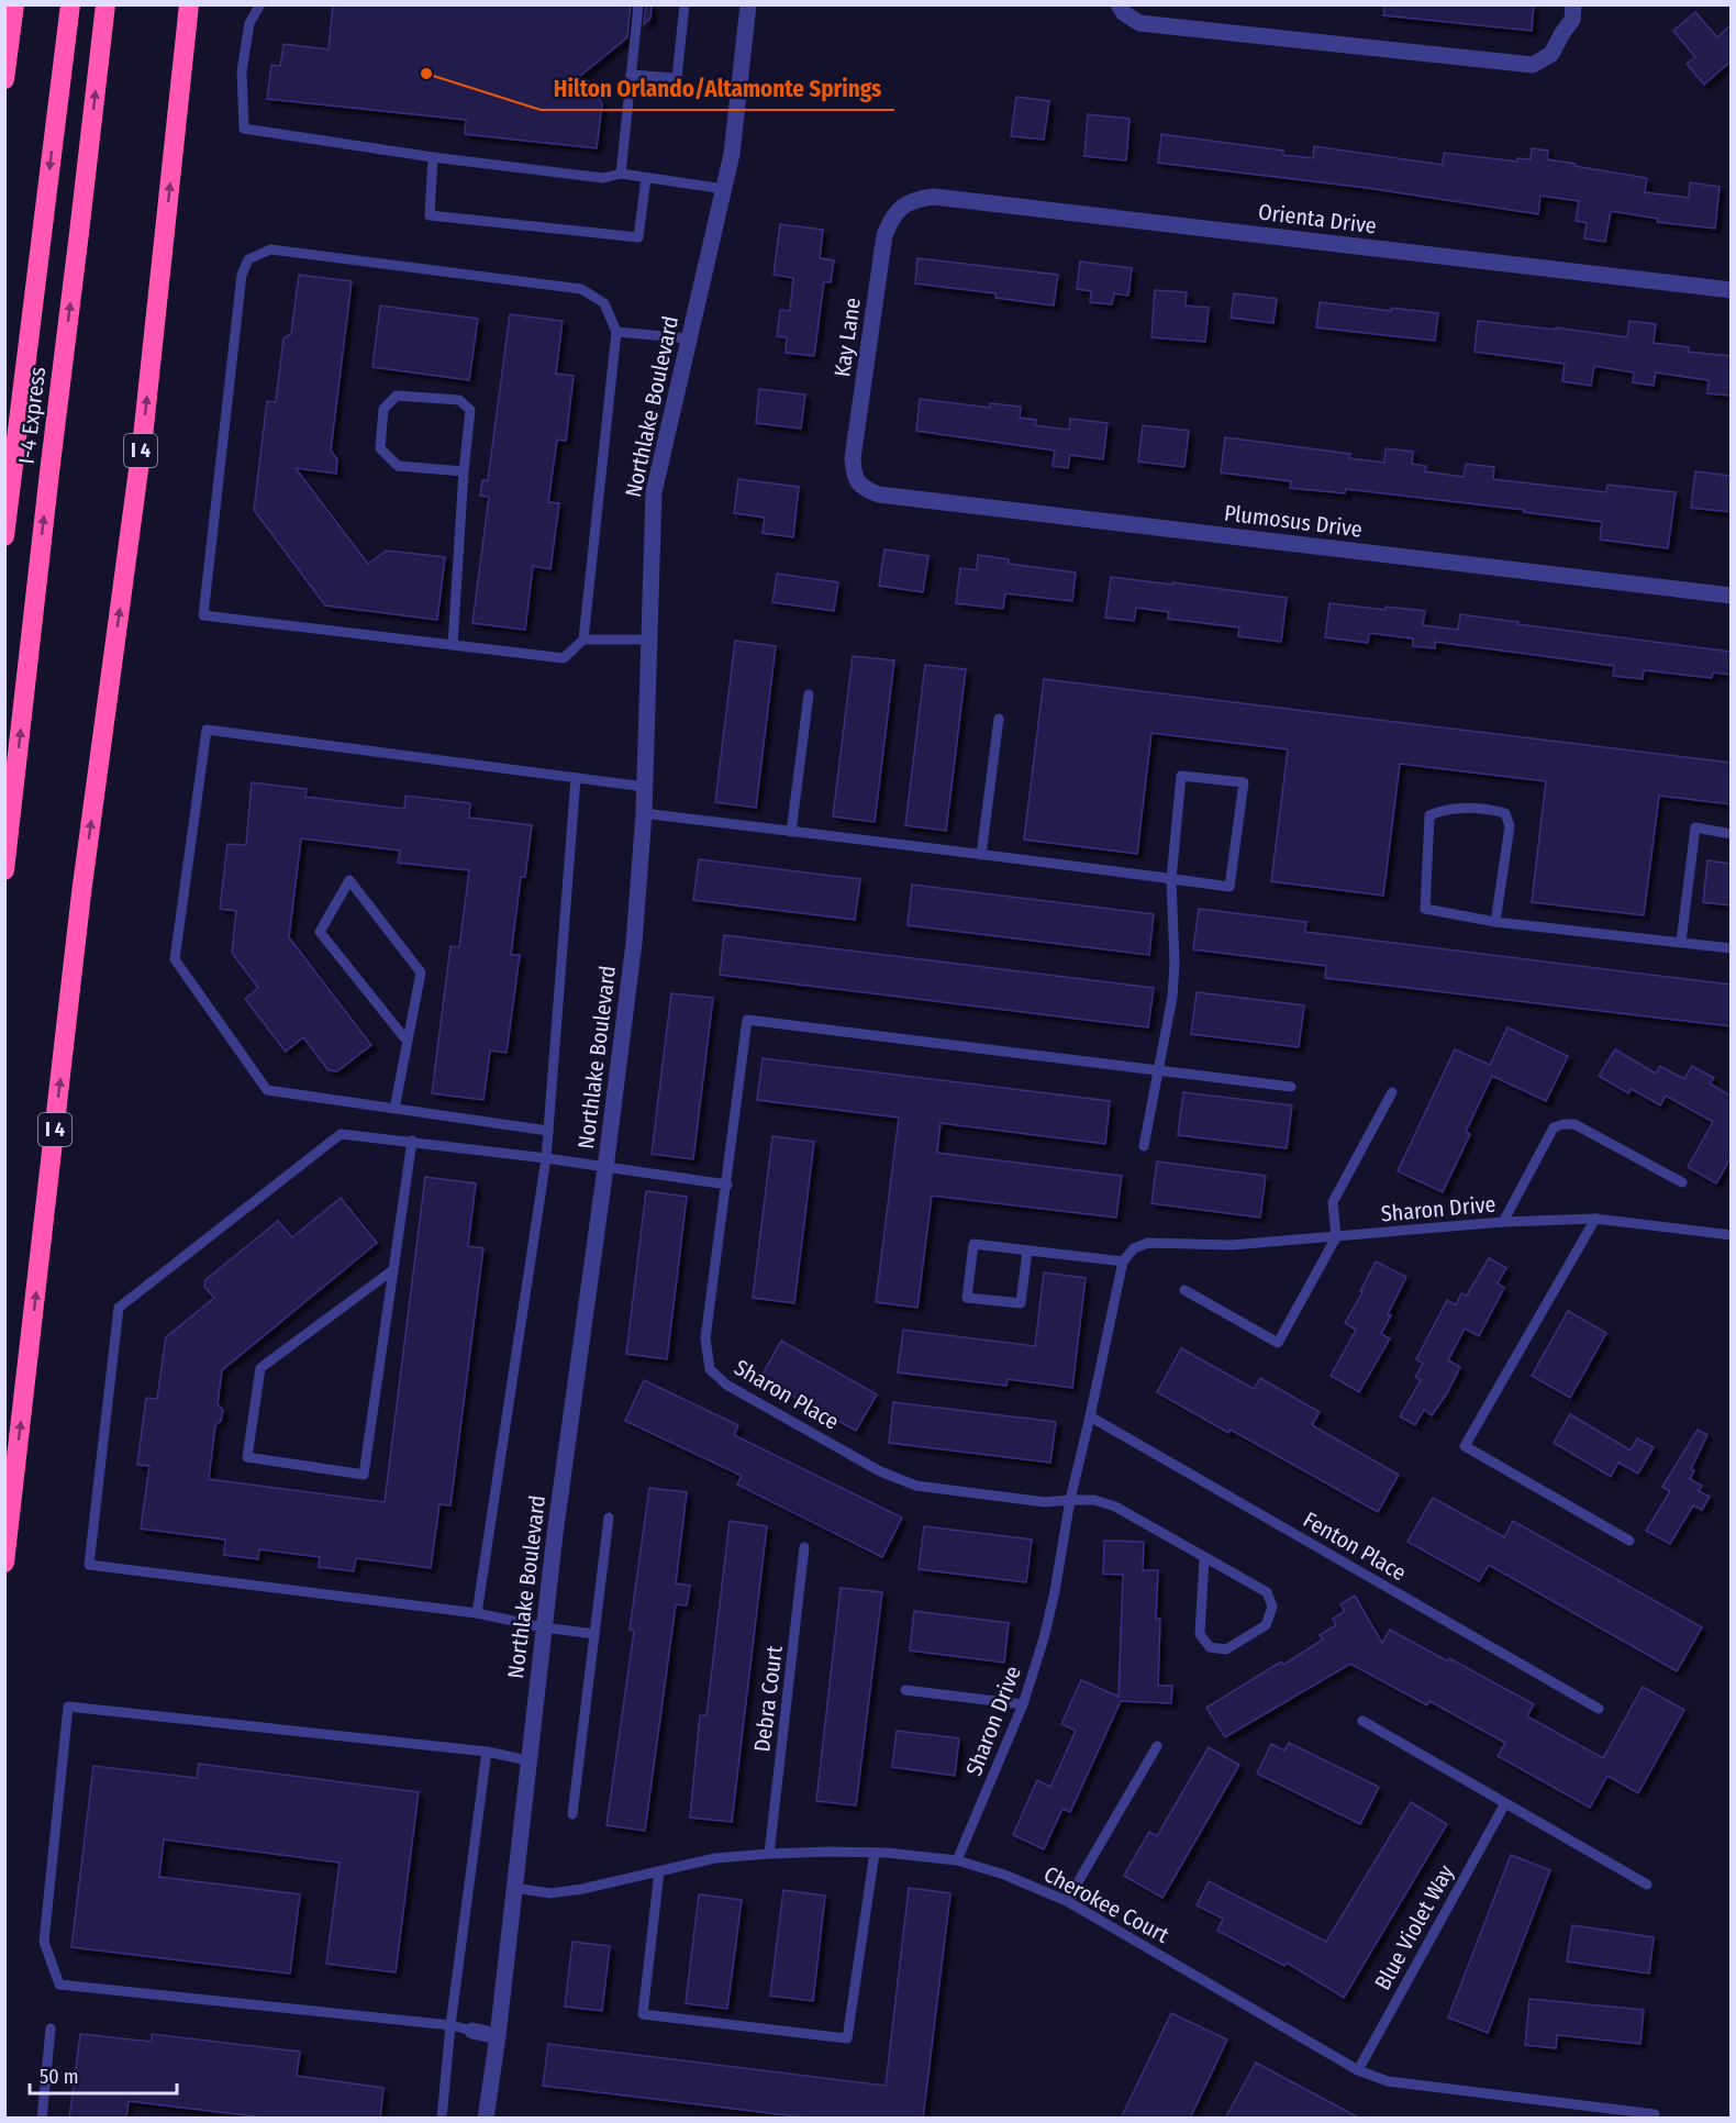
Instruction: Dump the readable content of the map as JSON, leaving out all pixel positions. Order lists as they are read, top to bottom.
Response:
{
  "streets": {
    "highway": ["I-4 Express", "I 4"],
    "street": [
      "Orienta Drive",
      "Kay Lane",
      "Northlake Boulevard",
      "Plumosus Drive"
    ],
    "lane": [
      "Sharon Drive",
      "Sharon Place",
      "Fenton Place",
      "Debra Court",
      "Cherokee Court",
      "Blue Violet Way"
    ]
  },
  "crossings": [
    ["Orienta Drive", "Kay Lane"],
    ["Kay Lane", "Plumosus Drive"],
    ["Northlake Boulevard", "Cherokee Court"],
    ["Sharon Drive", "Sharon Place"],
    ["Sharon Drive", "Cherokee Court"],
    ["Debra Court", "Cherokee Court"],
    ["Cherokee Court", "Blue Violet Way"]
  ],
  "places": ["Hilton Orlando/Altamonte Springs"],
  "scale_bar": "50 m"
}
